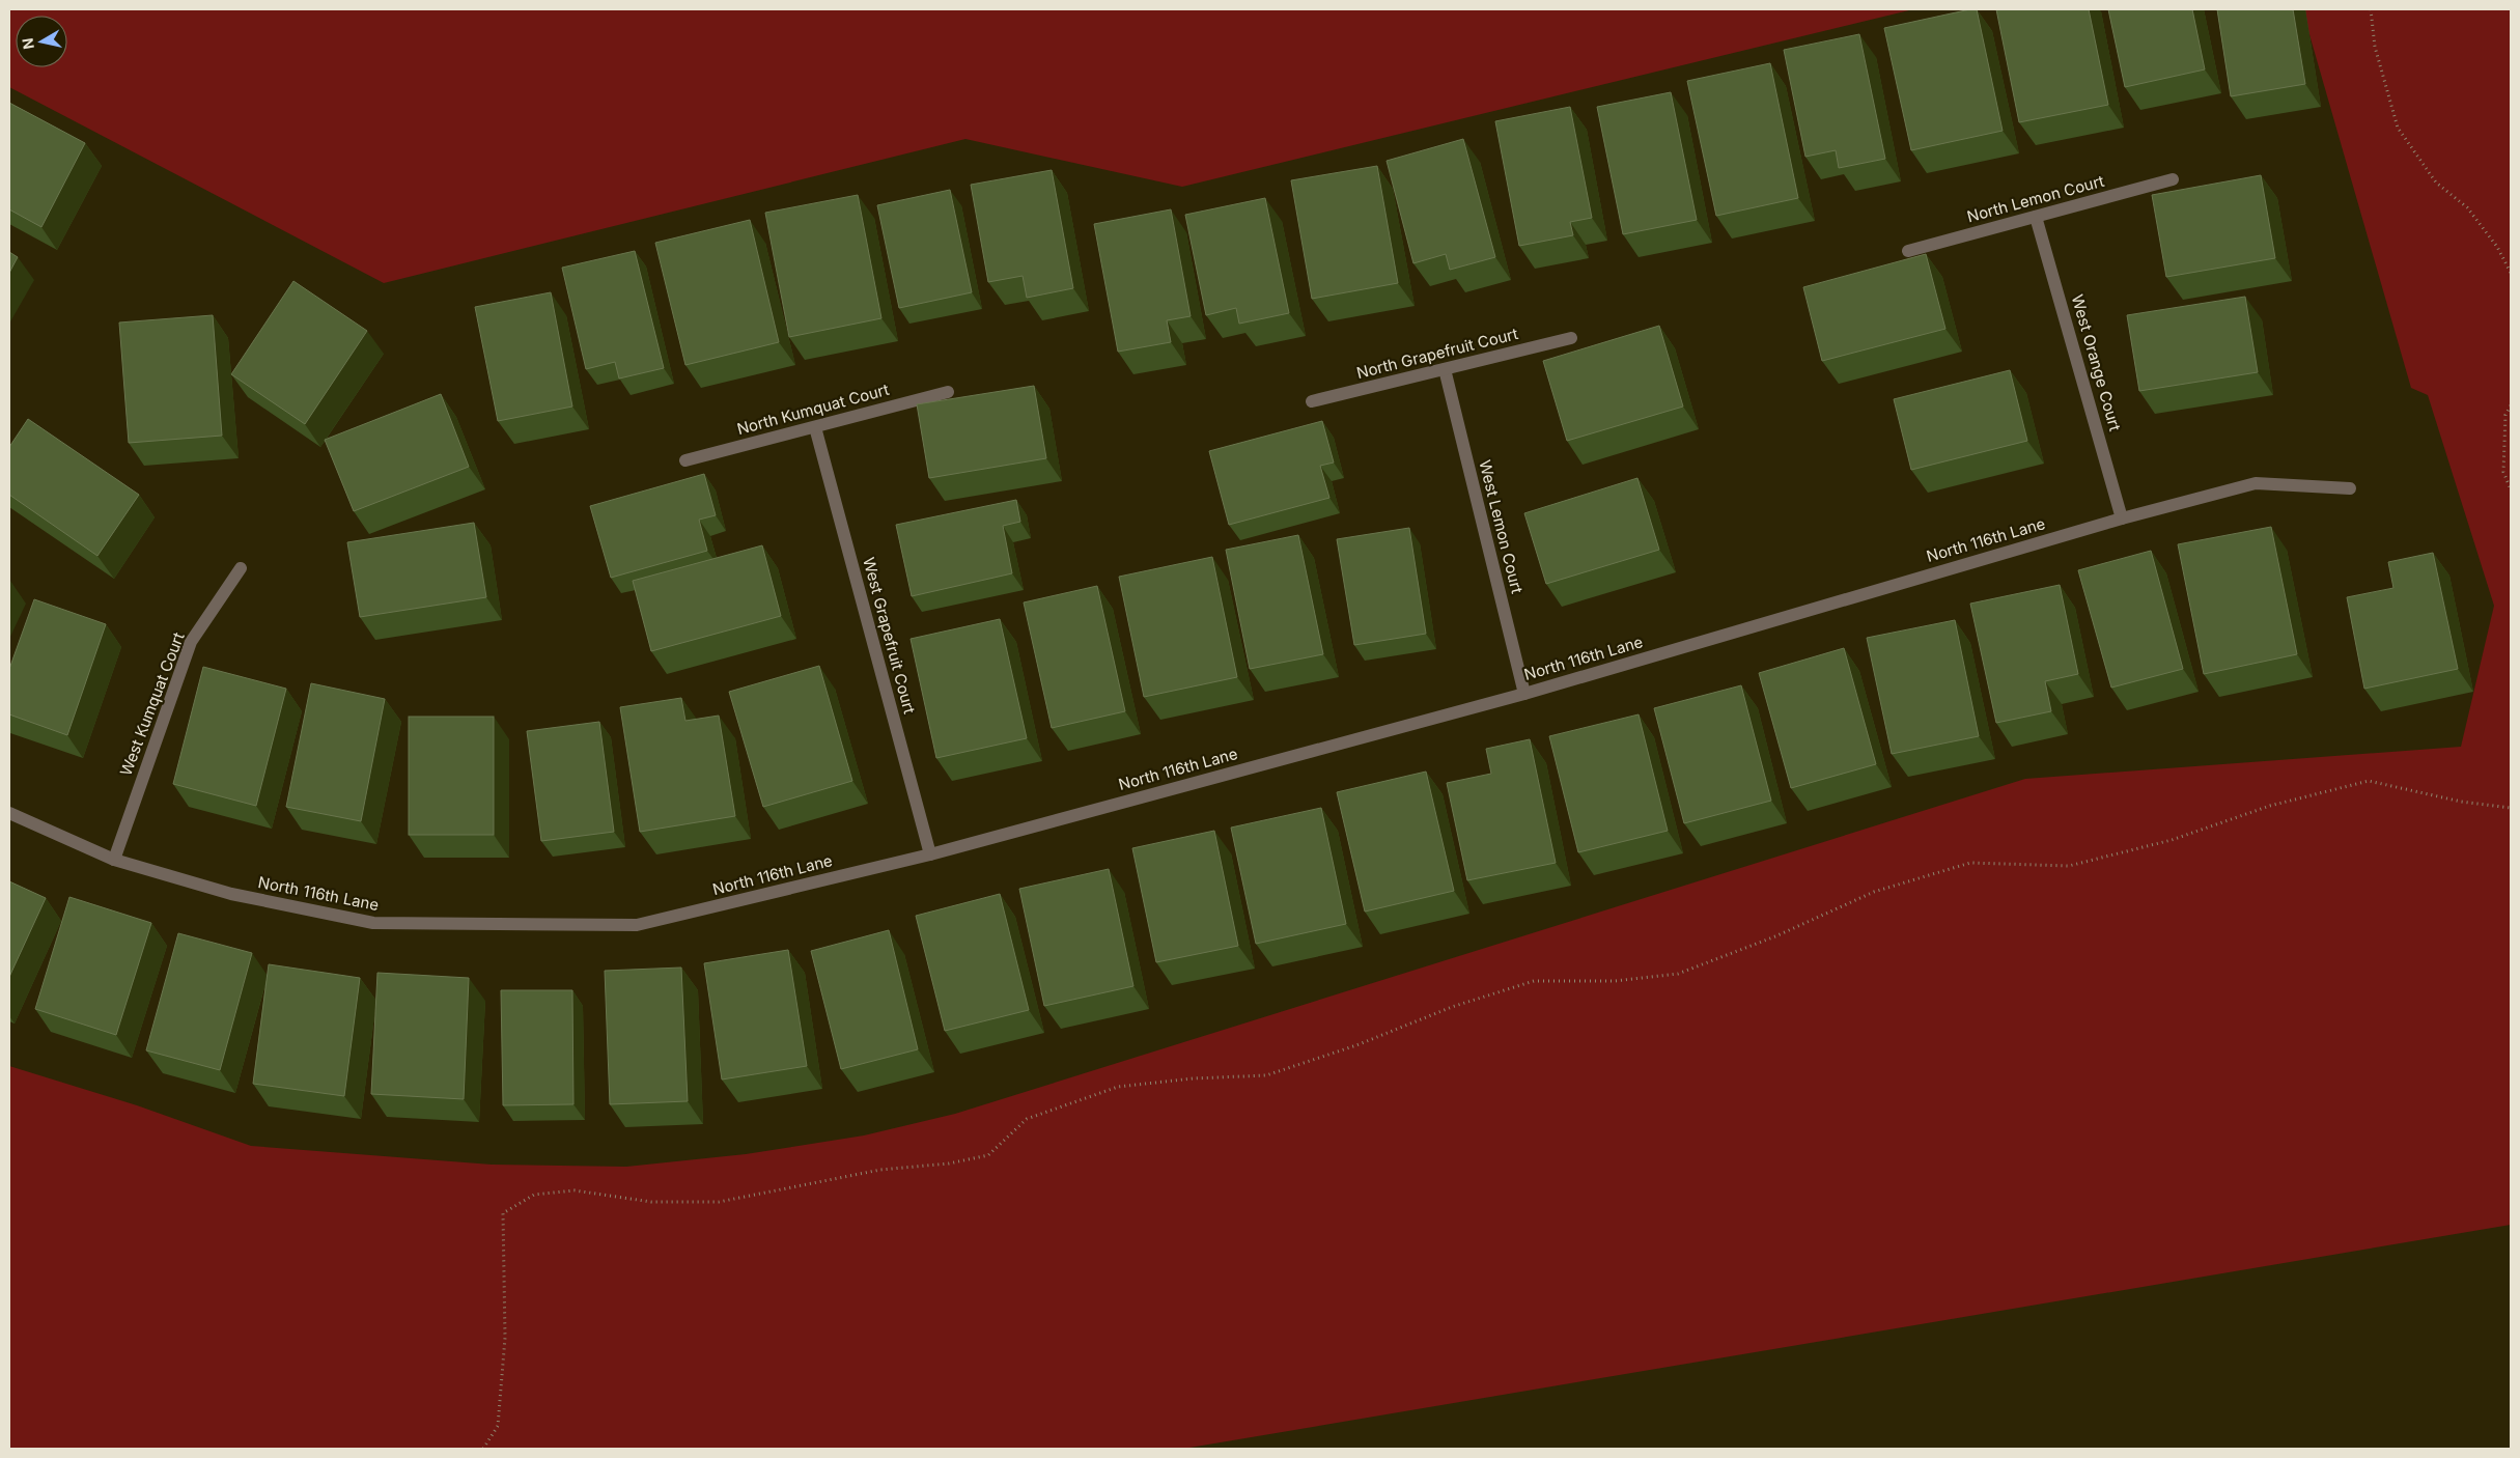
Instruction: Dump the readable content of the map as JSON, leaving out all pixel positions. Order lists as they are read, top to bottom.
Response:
{
  "streets": {
    "street": [
      "North Lemon Court",
      "North Grapefruit Court",
      "West Orange Court",
      "North Kumquat Court",
      "West Lemon Court",
      "North 116th Lane",
      "West Grapefruit Court",
      "West Kumquat Court"
    ]
  },
  "crossings": [
    ["North Lemon Court", "West Orange Court"],
    ["North Grapefruit Court", "West Lemon Court"],
    ["West Orange Court", "North 116th Lane"],
    ["North Kumquat Court", "West Grapefruit Court"],
    ["West Lemon Court", "North 116th Lane"],
    ["North 116th Lane", "West Grapefruit Court"],
    ["North 116th Lane", "West Kumquat Court"]
  ],
  "north": "left"
}
